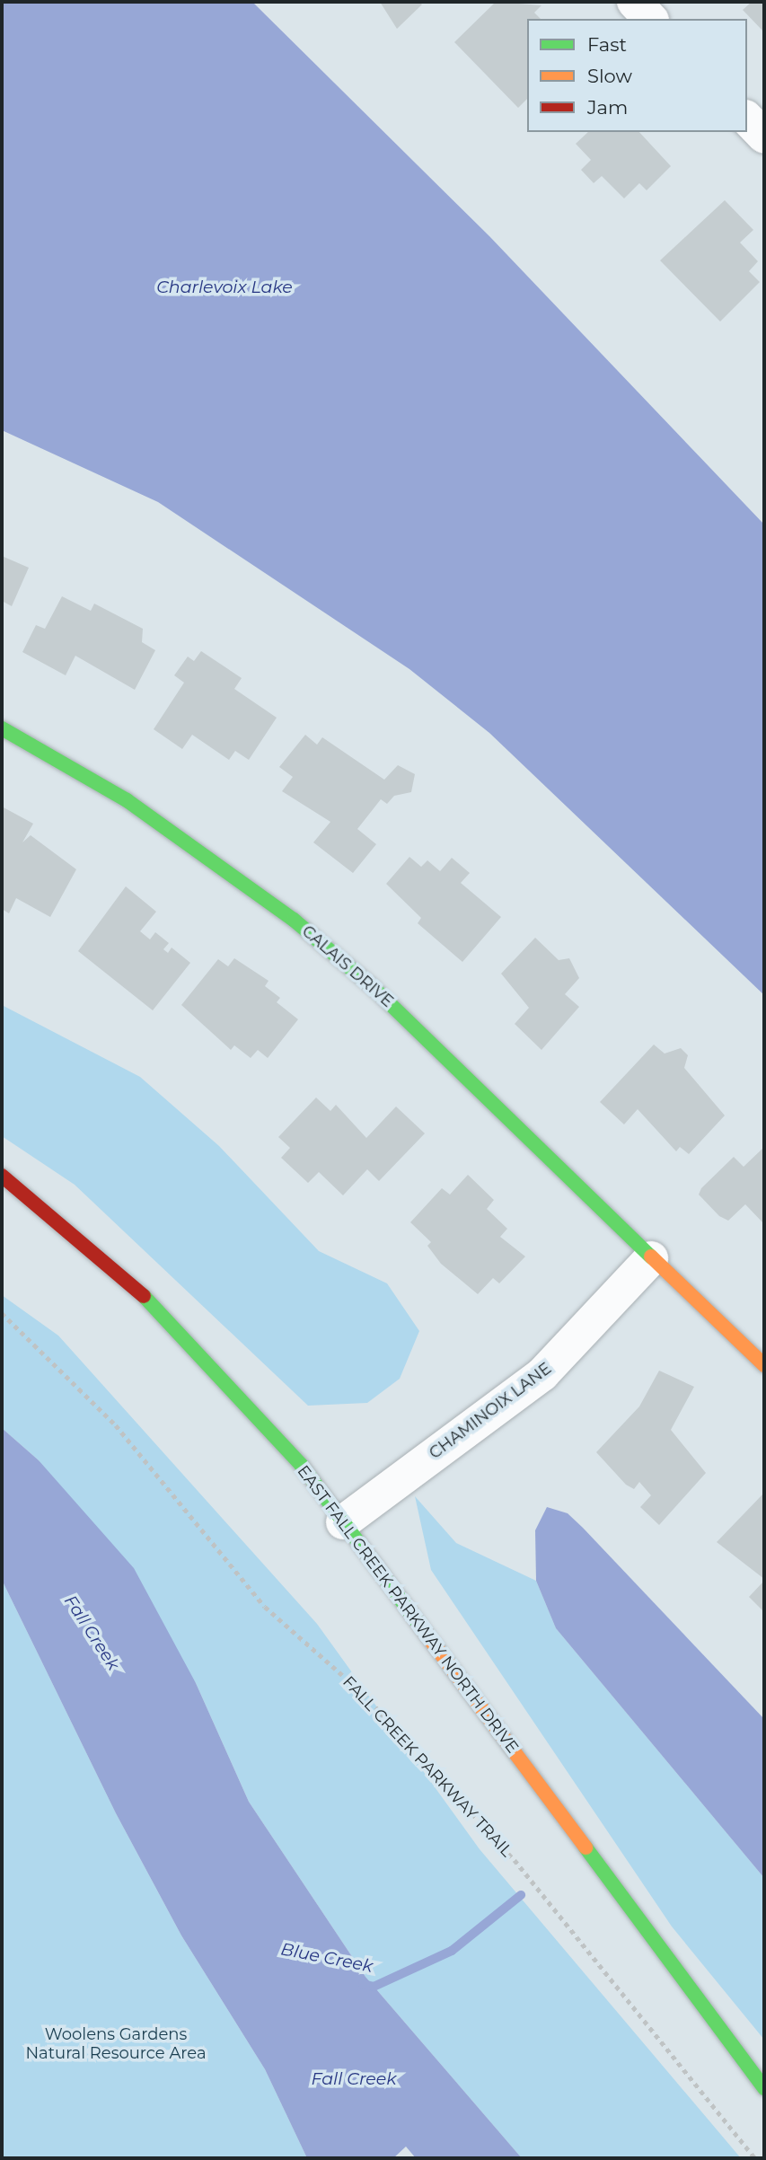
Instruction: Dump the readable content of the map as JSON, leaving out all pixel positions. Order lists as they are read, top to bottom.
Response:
{
  "streets": {
    "street": ["CALAIS DRIVE", "CHAMINOIX LANE", "EAST FALL CREEK PARKWAY NORTH DRIVE"],
    "path": ["FALL CREEK PARKWAY TRAIL"]
  },
  "crossings": [
    ["CALAIS DRIVE", "CHAMINOIX LANE"],
    ["CHAMINOIX LANE", "EAST FALL CREEK PARKWAY NORTH DRIVE"]
  ],
  "water": ["Charlevoix Lake", "Fall Creek", "Blue Creek"],
  "parks": ["Woolens Gardens Natural Resource Area"],
  "legend": ["Fast", "Slow", "Jam"]
}
